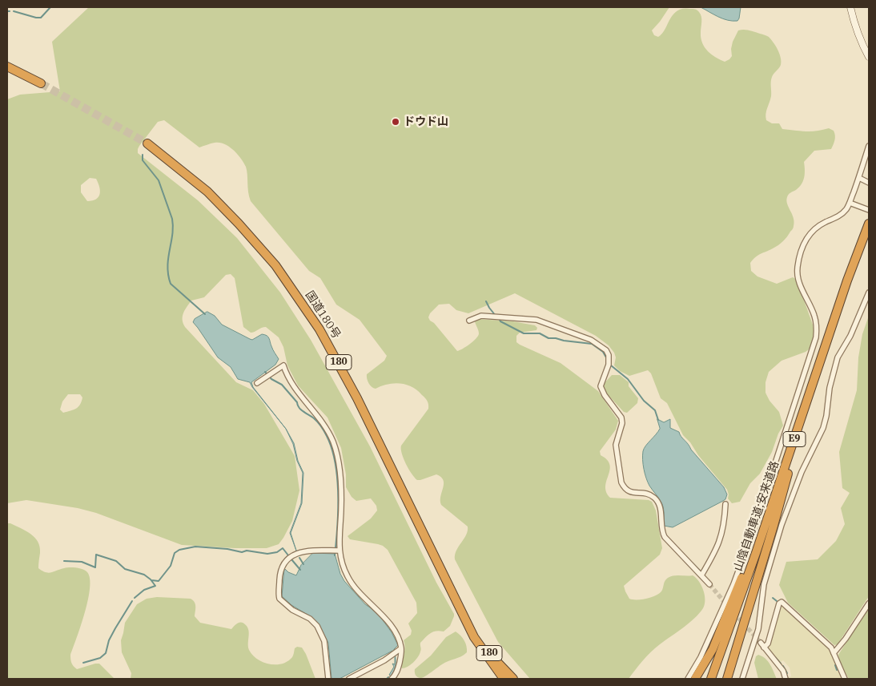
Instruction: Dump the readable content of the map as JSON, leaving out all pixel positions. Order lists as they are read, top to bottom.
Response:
{
  "streets": {
    "highway": [
      "国道180号",
      "180",
      "E9",
      "山陰自動車道;安来道路"
    ]
  },
  "places": ["ドウド山"]
}
